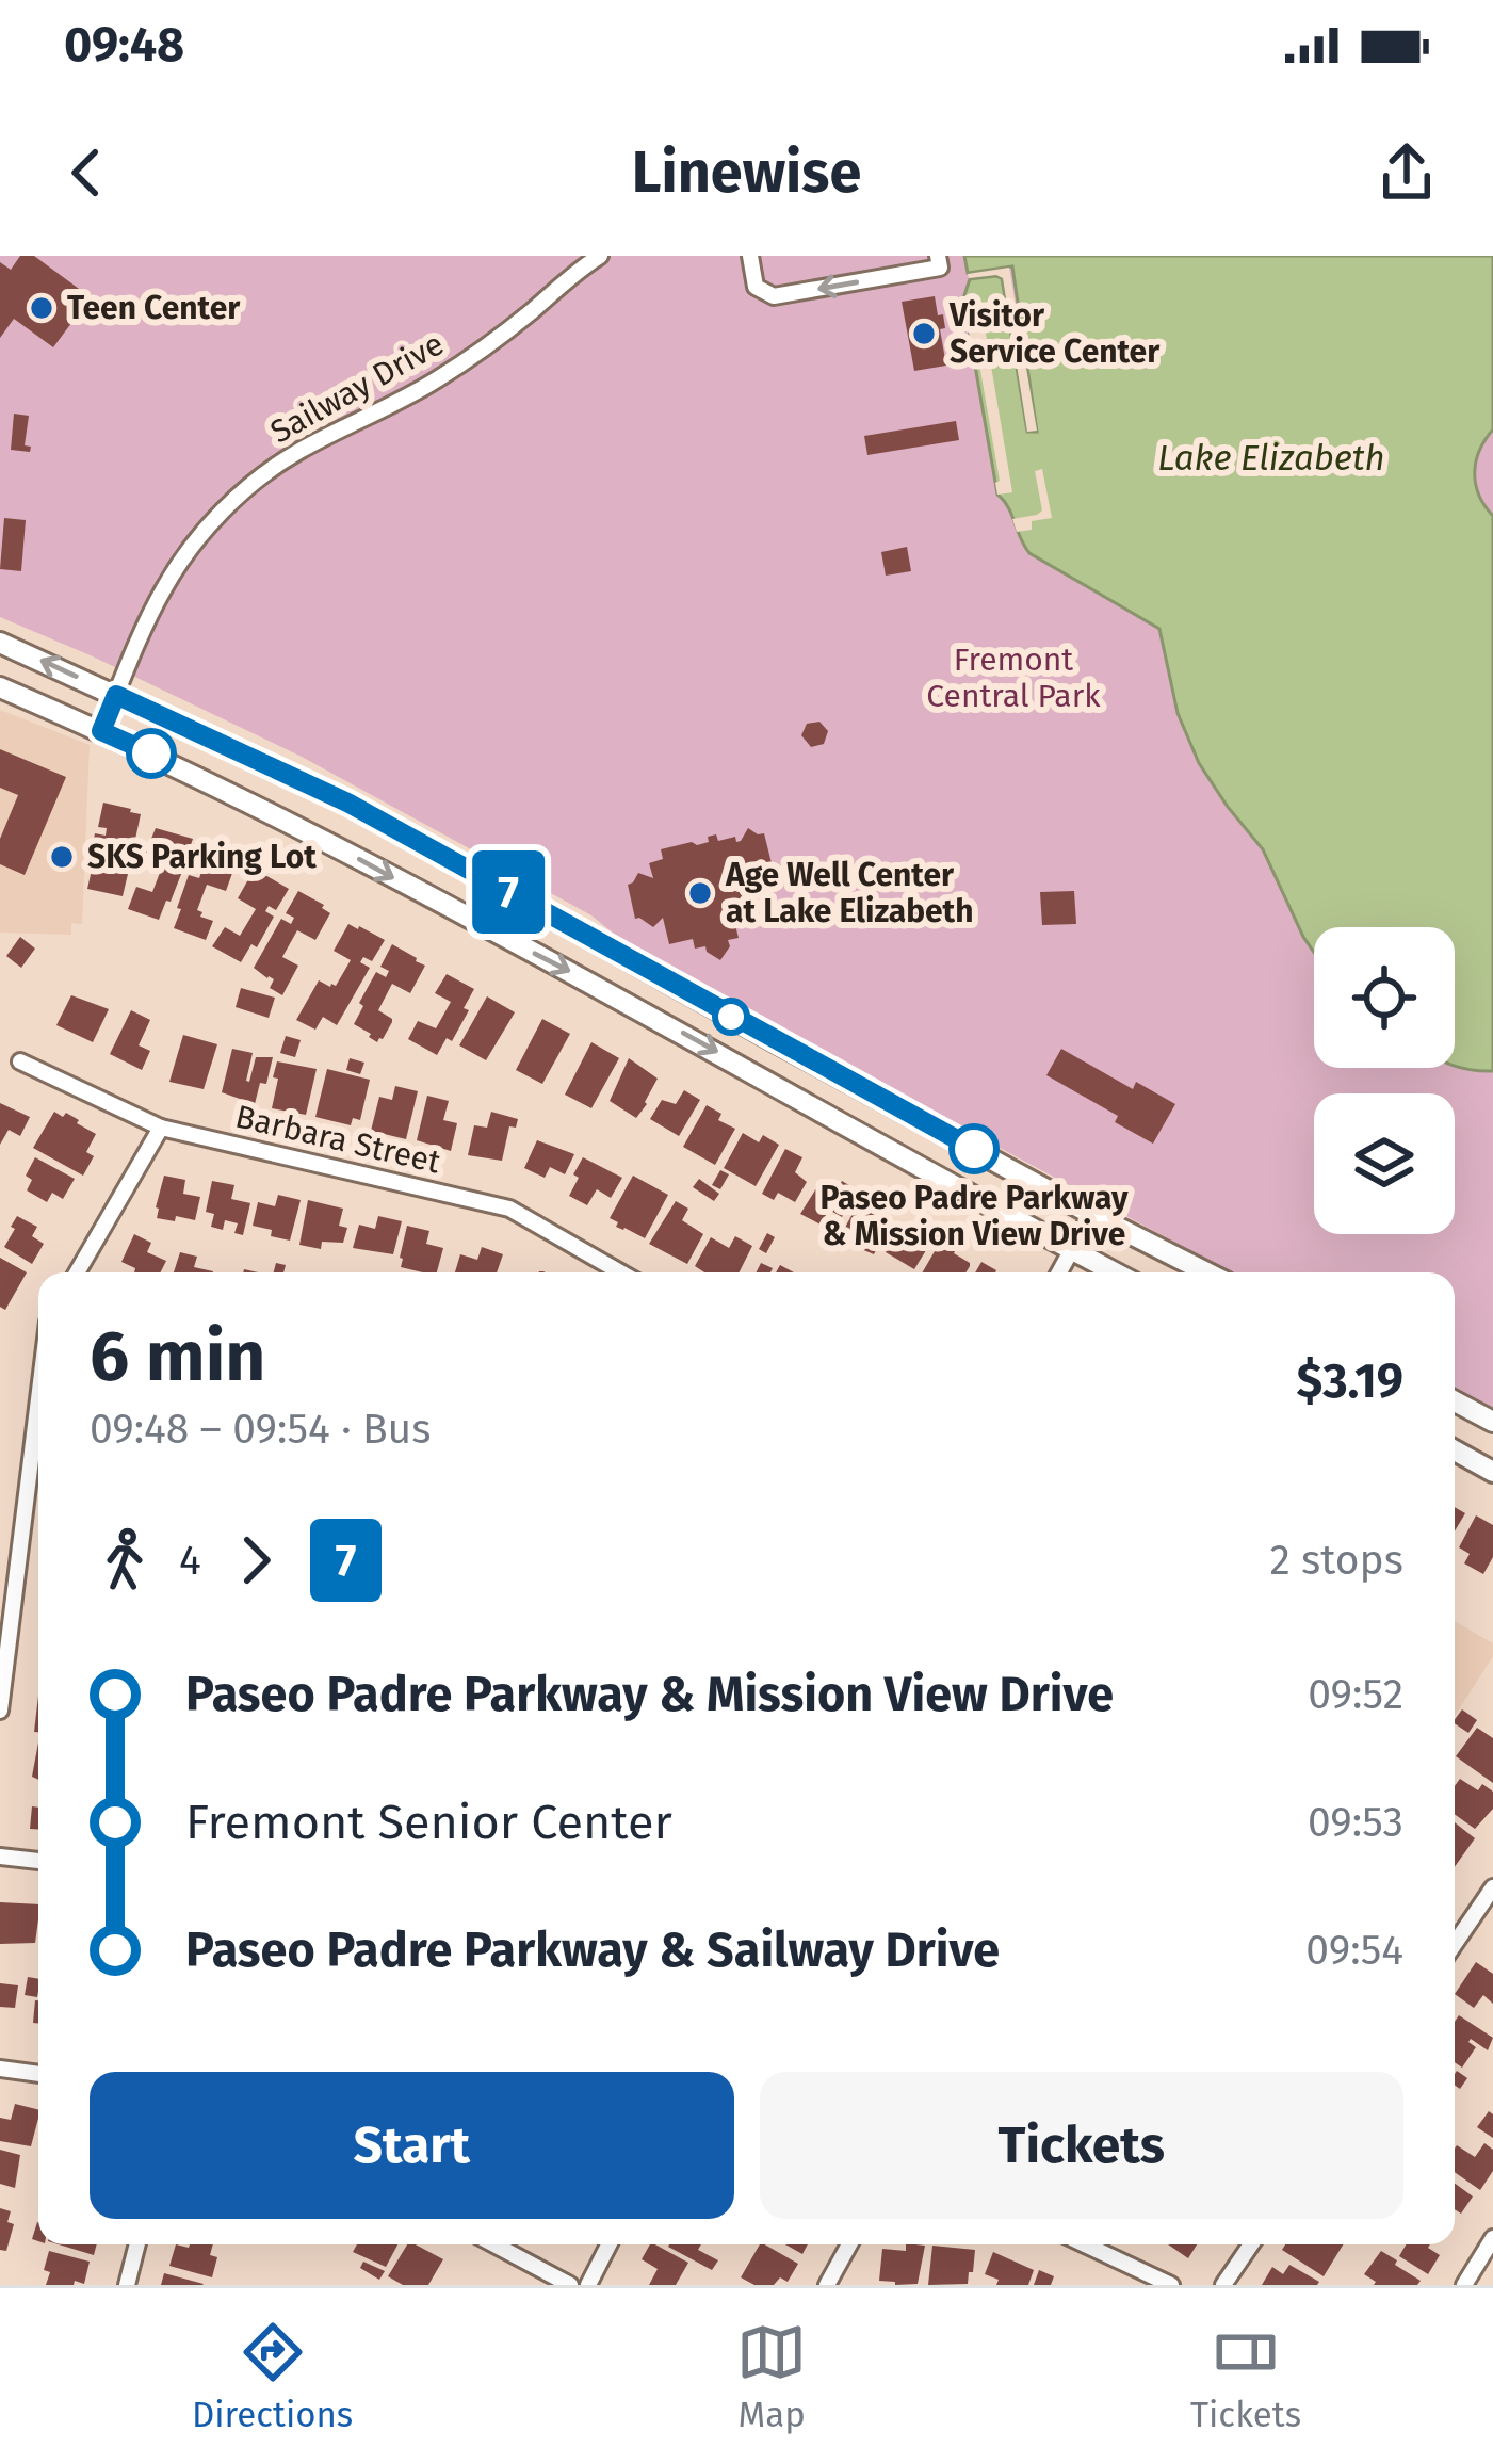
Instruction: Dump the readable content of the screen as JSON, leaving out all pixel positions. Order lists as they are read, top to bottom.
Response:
{
  "streets": {
    "street": ["Sailway Drive", "Barbara Street"]
  },
  "water": ["Lake Elizabeth"],
  "parks": ["Fremont Central Park"],
  "places": [
    "Teen Center",
    "Visitor Service Center",
    "SKS Parking Lot",
    "Age Well Center at Lake Elizabeth",
    "Paseo Padre Parkway & Mission View Drive"
  ],
  "lines": ["bus line 7"],
  "page": {
    "status": "09:48",
    "header": "Linewise",
    "on_map": "7",
    "heading": ["6 min", "09:48 – 09:54 · Bus", "$3.19"],
    "legs": ["4", "7", "2 stops"],
    "list": [
      {
        "name": "Paseo Padre Parkway & Mission View Drive",
        "value": "09:52"
      },
      {
        "name": "Fremont Senior Center",
        "value": "09:53"
      },
      {
        "name": "Paseo Padre Parkway & Sailway Drive",
        "value": "09:54"
      }
    ],
    "buttons": ["Start", "Tickets"],
    "tabs": ["Directions", "Map", "Tickets"]
  }
}
